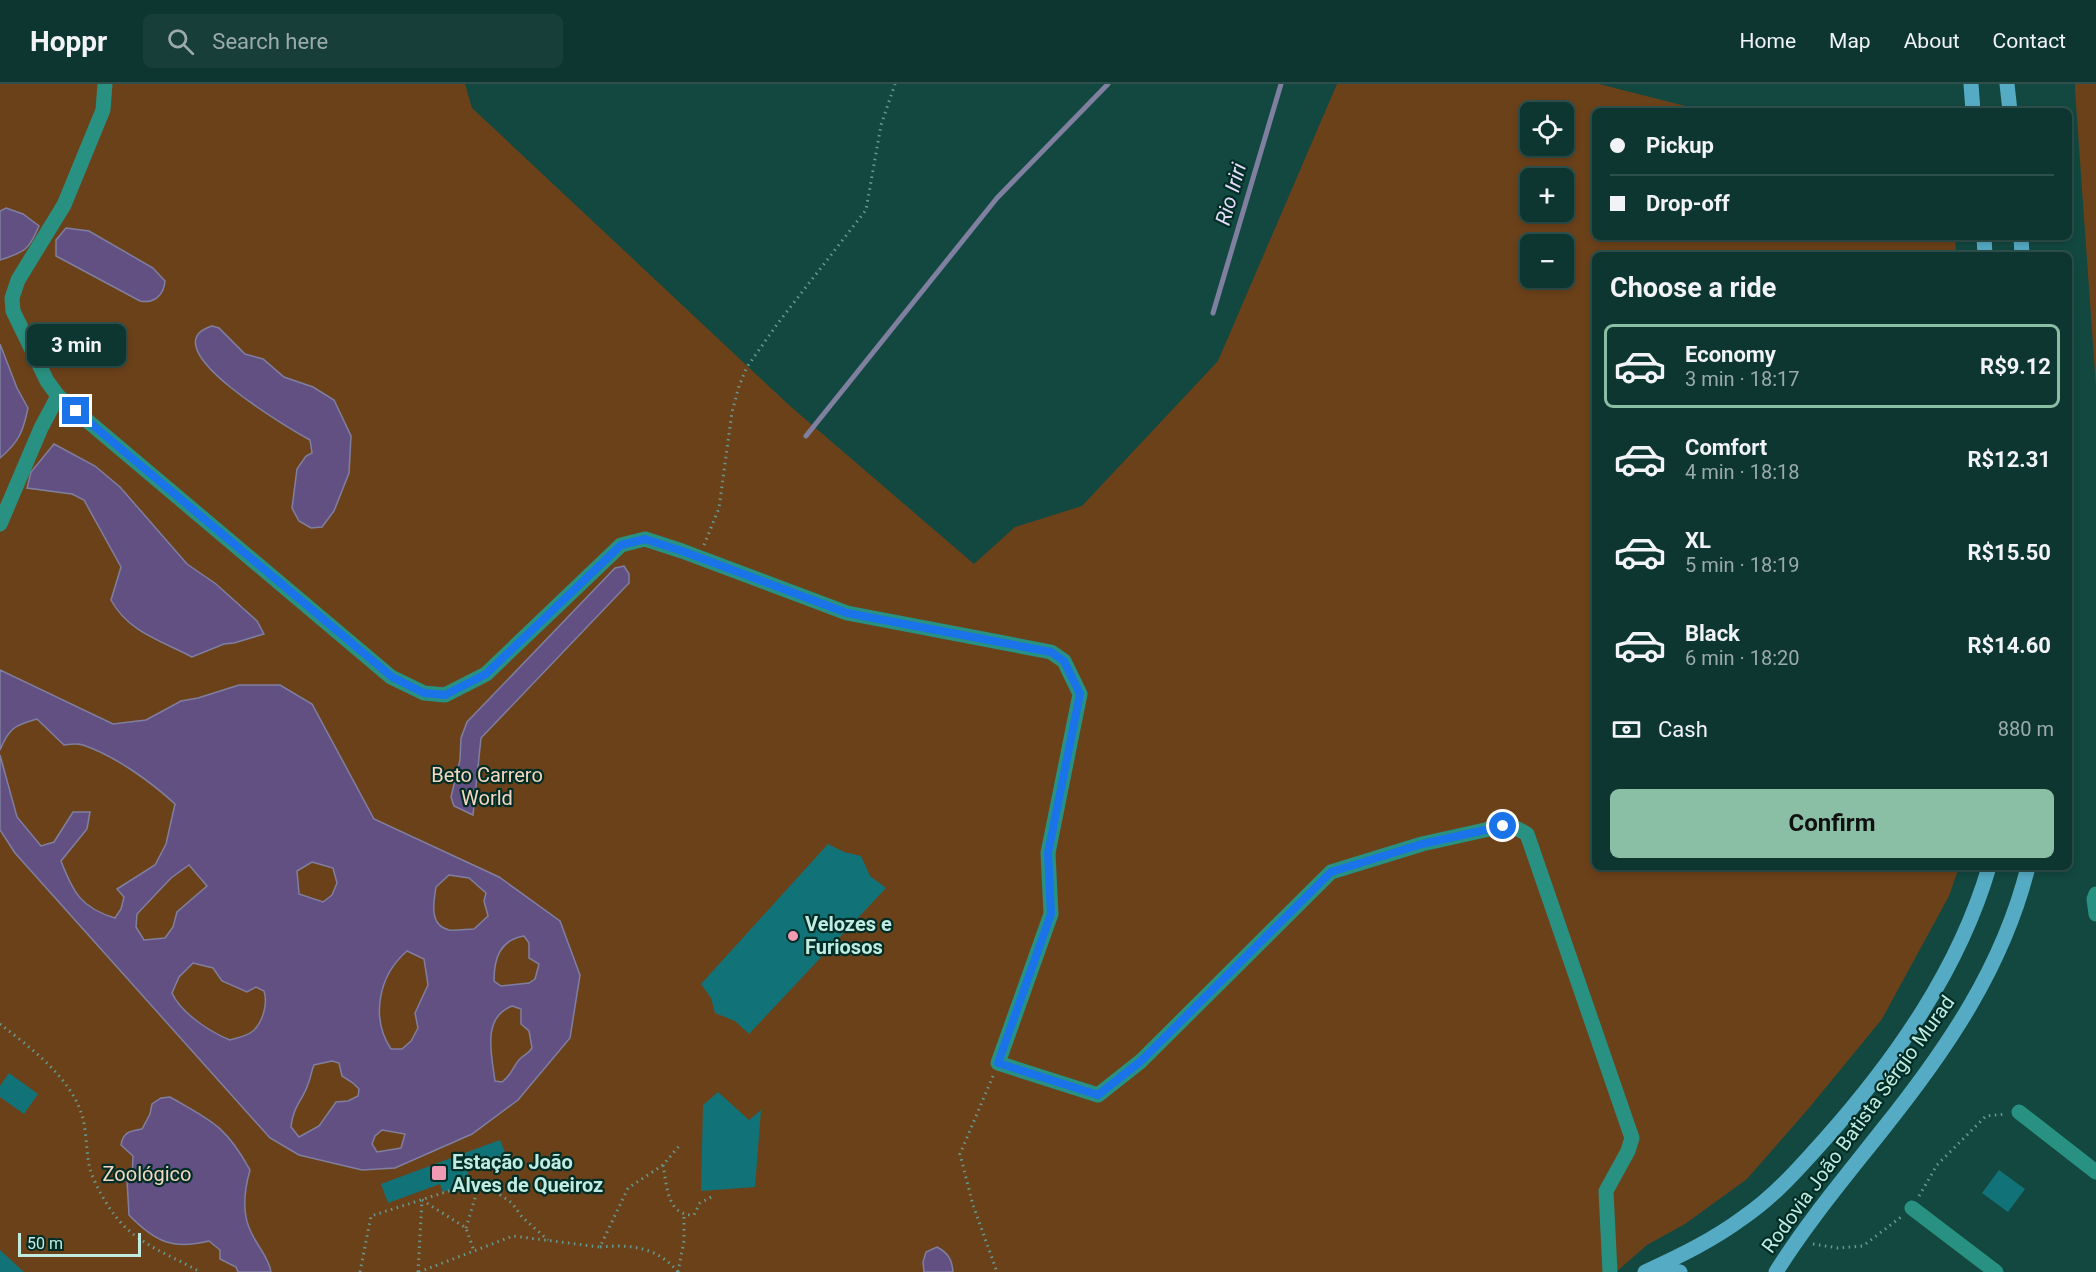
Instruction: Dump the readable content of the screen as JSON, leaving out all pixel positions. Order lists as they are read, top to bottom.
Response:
{
  "streets": {
    "main road": ["Rodovia João Batista Sérgio Murad"]
  },
  "water": ["Rio Iriri"],
  "parks": ["Beto Carrero World", "Zoológico"],
  "places": {
    "other": ["Velozes e Furiosos"],
    "transit": ["Estação João Alves de Queiroz"]
  },
  "scale_bar": "50 m",
  "page": {
    "header": "Hoppr",
    "search": "Search here",
    "nav": [
      "Home",
      "Map",
      "About",
      "Contact"
    ],
    "map_buttons": ["+", "−"],
    "banner": ["Pickup", "Drop-off"],
    "heading": "Choose a ride",
    "bubble": "3 min",
    "list": [
      {
        "name": "Economy",
        "note": "3 min · 18:17",
        "value": "R$9.12"
      },
      {
        "name": "Comfort",
        "note": "4 min · 18:18",
        "value": "R$12.31"
      },
      {
        "name": "XL",
        "note": "5 min · 18:19",
        "value": "R$15.50"
      },
      {
        "name": "Black",
        "note": "6 min · 18:20",
        "value": "R$14.60"
      }
    ],
    "pay": ["Cash", "880 m"],
    "buttons": "Confirm",
    "scale": "50 m"
  }
}
